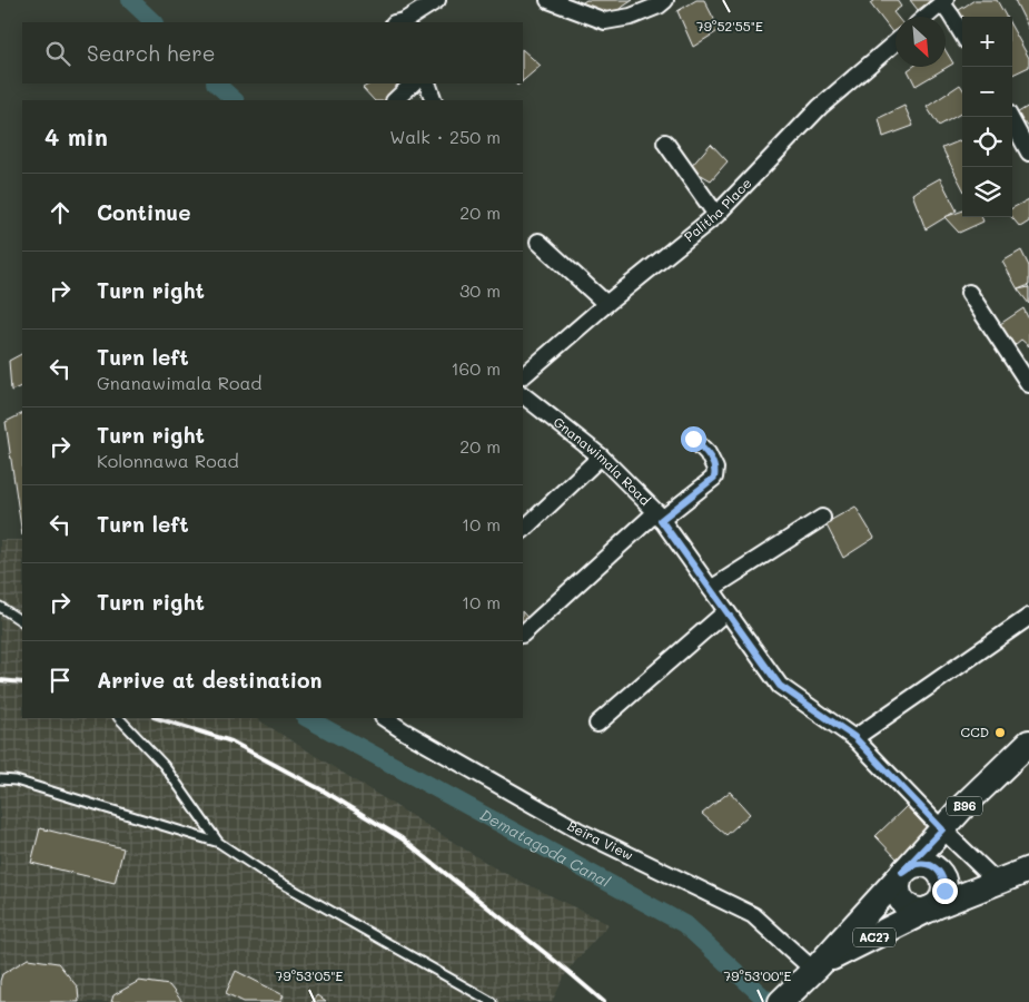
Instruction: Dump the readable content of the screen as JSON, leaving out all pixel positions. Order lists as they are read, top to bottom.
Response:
{
  "streets": {
    "main road": ["B96", "AC27"],
    "street": ["Palitha Place", "Gnanawimala Road", "Beira View"]
  },
  "crossings": [
    ["Gnanawimala Road", "B96"],
    ["Gnanawimala Road", "AC27"],
    ["B96", "Beira View"],
    ["B96", "AC27"],
    ["Beira View", "AC27"]
  ],
  "water": ["Dematagoda Canal"],
  "places": ["CCD"],
  "north": "bottom right",
  "page": {
    "map_buttons": ["+", "−"],
    "search": "Search here",
    "heading": ["4 min", "Walk · 250 m"],
    "list": [
      ["Continue", "20 m"],
      ["Turn right", "30 m"],
      ["Turn left", "Gnanawimala Road", "160 m"],
      ["Turn right", "Kolonnawa Road", "20 m"],
      ["Turn left", "10 m"],
      ["Turn right", "10 m"],
      "Arrive at destination"
    ]
  },
  "coordinates": ["79°52'55\"E", "79°53'05\"E", "79°53'00\"E"]
}
